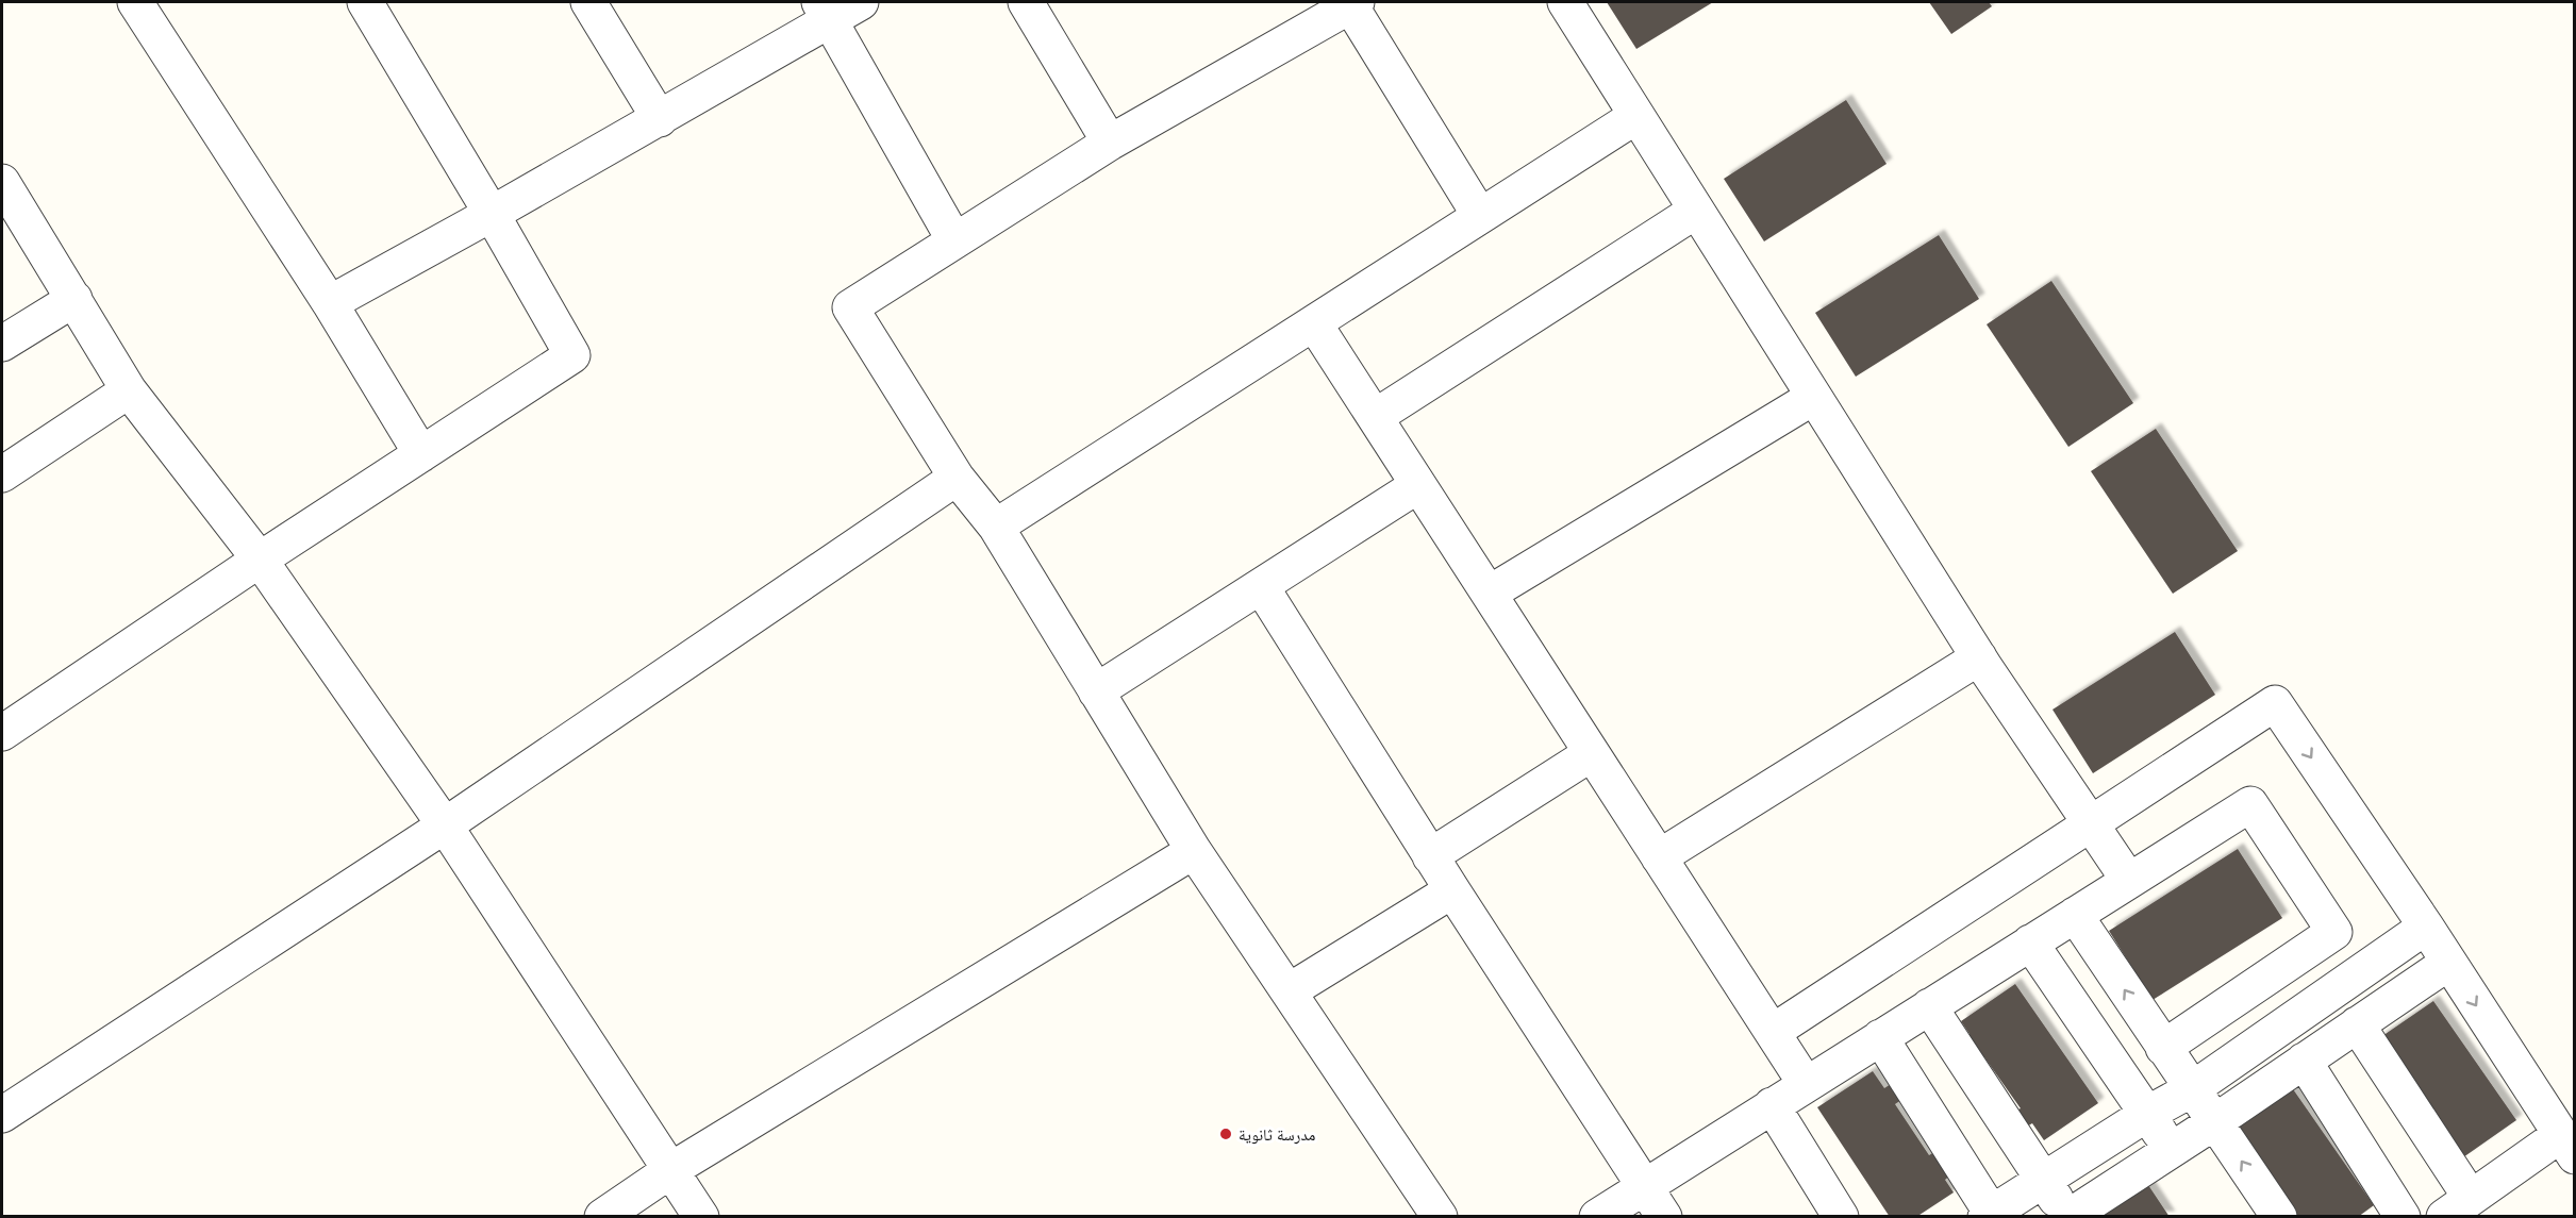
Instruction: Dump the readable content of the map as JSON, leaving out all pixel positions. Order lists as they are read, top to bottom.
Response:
{
  "places": ["مدرسة ثانوية"]
}
